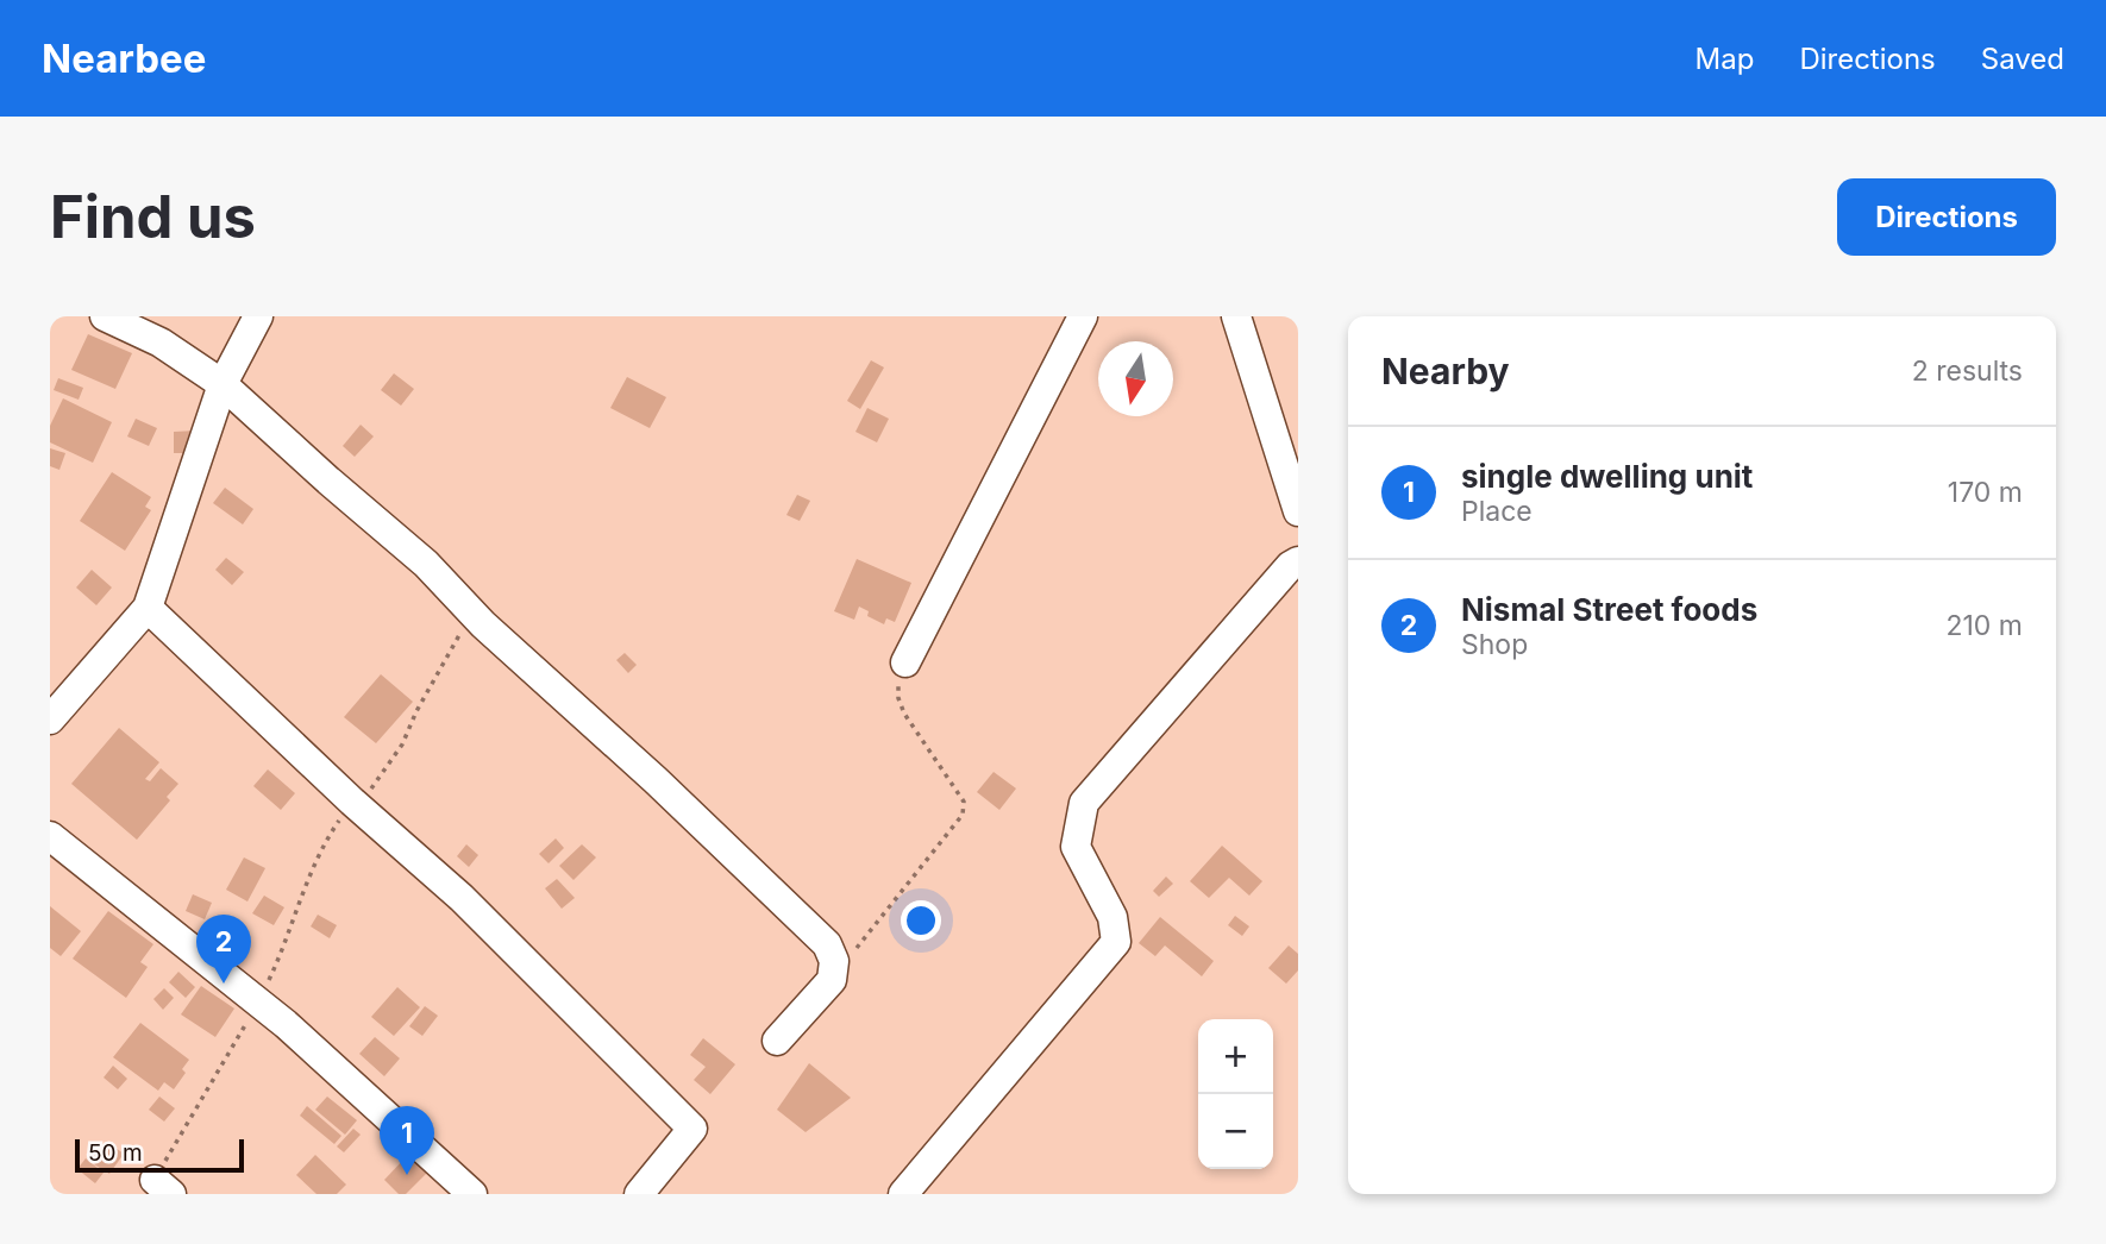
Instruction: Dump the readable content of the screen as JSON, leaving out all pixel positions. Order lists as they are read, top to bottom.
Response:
{
  "scale_bar": "50 m",
  "north": "bottom",
  "page": {
    "header": "Nearbee",
    "nav": ["Map", "Directions", "Saved"],
    "buttons": "Directions",
    "title": "Find us",
    "heading": ["Nearby", "2 results"],
    "list": [
      {
        "mark": "1",
        "name": "single dwelling unit",
        "note": "Place",
        "value": "170 m"
      },
      {
        "mark": "2",
        "name": "Nismal Street foods",
        "note": "Shop",
        "value": "210 m"
      }
    ],
    "pins": ["2", "1"],
    "map_buttons": ["+", "−"],
    "scale": "50 m"
  }
}
